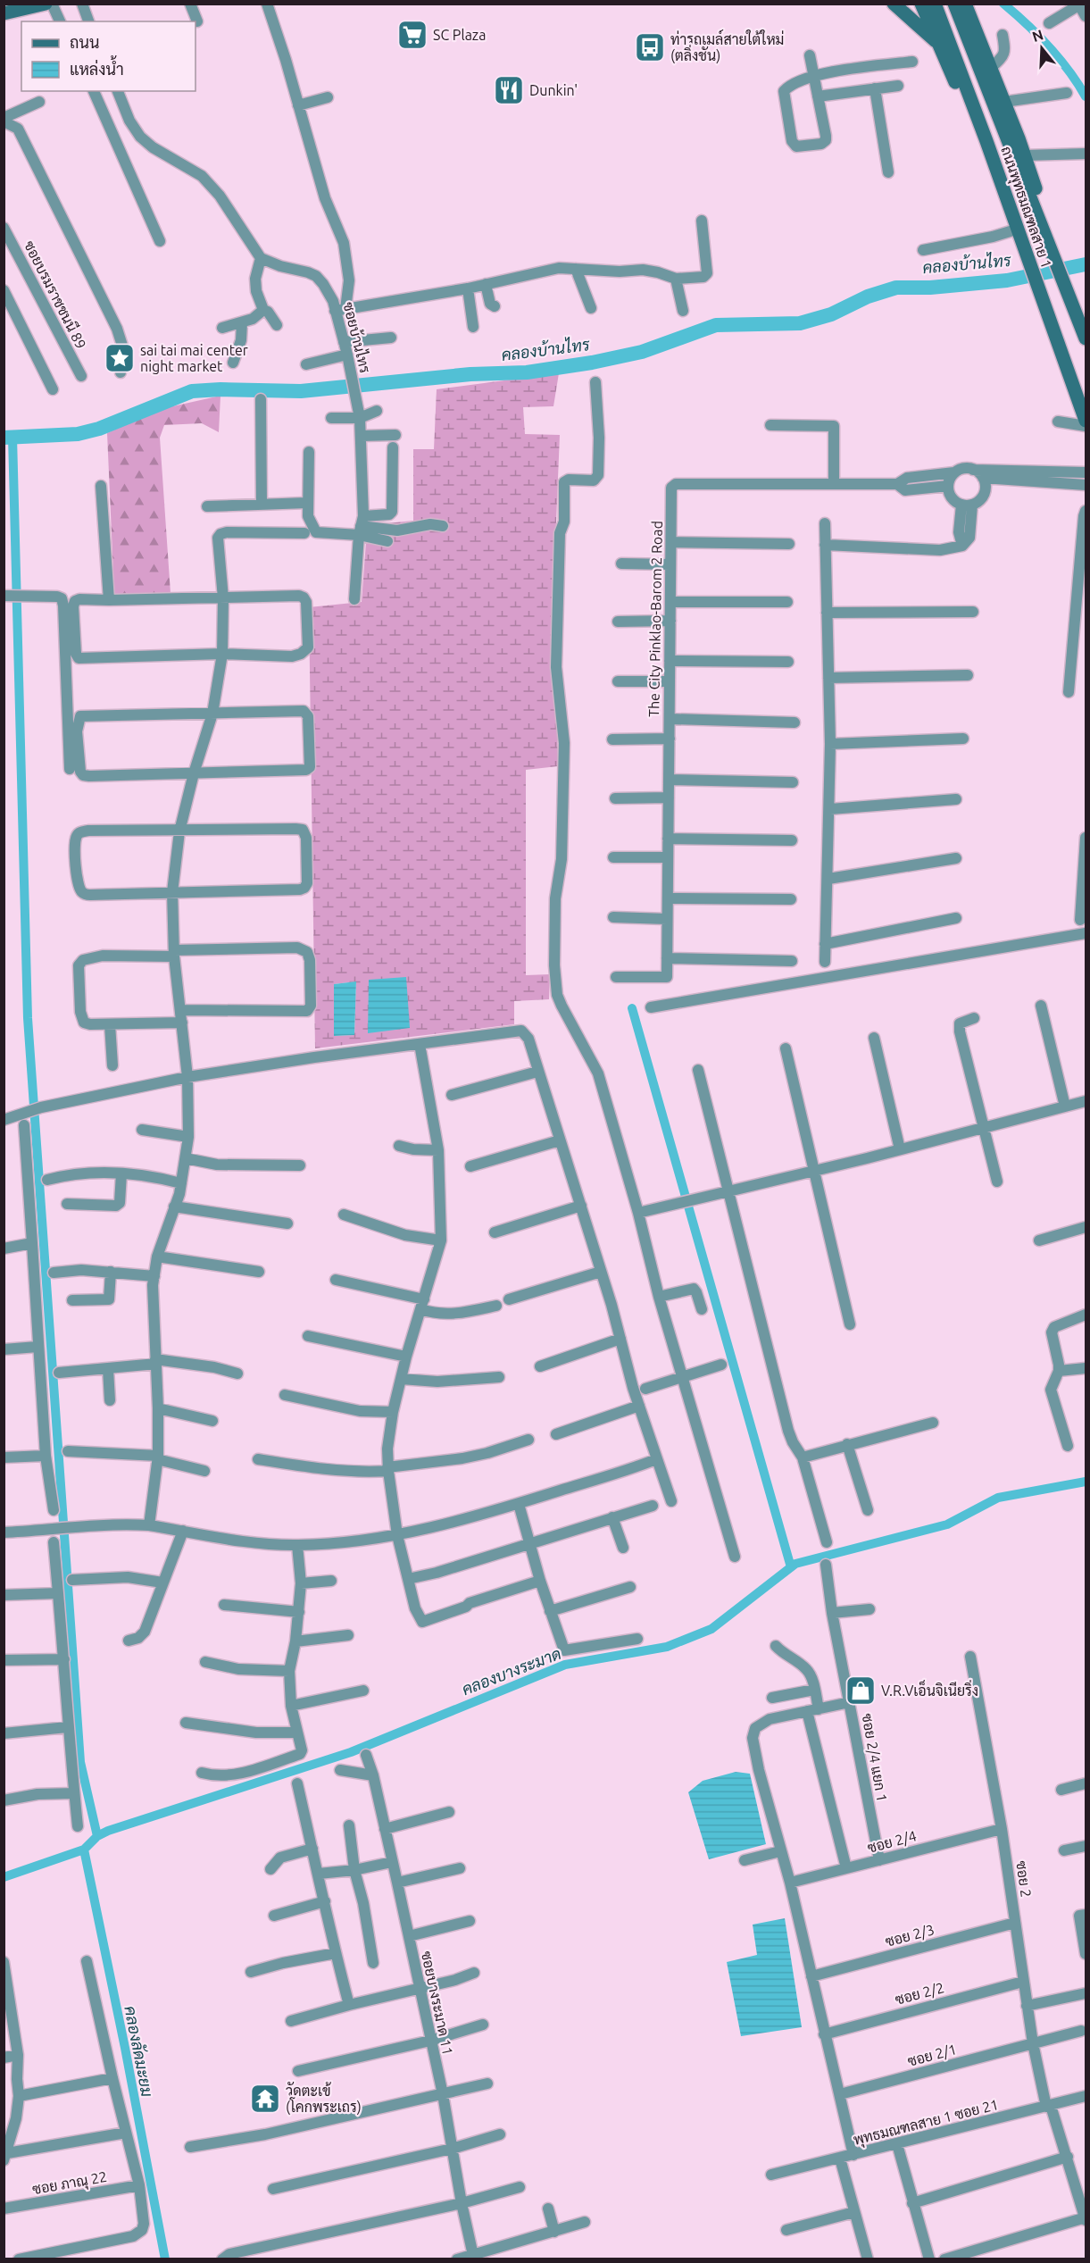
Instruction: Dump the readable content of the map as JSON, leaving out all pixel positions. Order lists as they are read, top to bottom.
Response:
{
  "streets": {
    "main road": ["ถนนพุทธมณฑลสาย 1"],
    "street": [
      "ซอยบรมราชชนนี 89",
      "ซอยบ้านไทร",
      "The City Pinklao-Barom 2 Road",
      "ซอย 2/4 แยก 1",
      "ซอย 2/4",
      "ซอย 2",
      "ซอย 2/3",
      "ซอย 2/2",
      "ซอยบางระมาด 11",
      "ซอย 2/1",
      "พุทธมณฑลสาย 1 ซอย 21",
      "ซอย ภาณุ 22"
    ]
  },
  "crossings": [
    ["ซอย 2/4 แยก 1", "ซอย 2/4"],
    ["ซอย 2/4", "ซอย 2"],
    ["ซอย 2", "ซอย 2/3"],
    ["ซอย 2", "ซอย 2/2"],
    ["ซอย 2", "ซอย 2/1"],
    ["ซอย 2", "พุทธมณฑลสาย 1 ซอย 21"]
  ],
  "water": ["คลองบ้านไทร", "คลองบางระมาด", "คลองลัดมะยม"],
  "places": {
    "supermarket": ["SC Plaza"],
    "bus stop": ["ท่ารถเมล์สายใต้ใหม่ (ตลิ่งชัน)"],
    "restaurant": ["Dunkin'"],
    "place": ["sai tai mai center night market"],
    "shop": ["V.R.Vเอ็นจิเนียริ่ง"],
    "temple": ["วัดตะเข้ (โคกพระเถร)"]
  },
  "legend": ["ถนน", "แหล่งน้ำ"],
  "north": "top"
}
